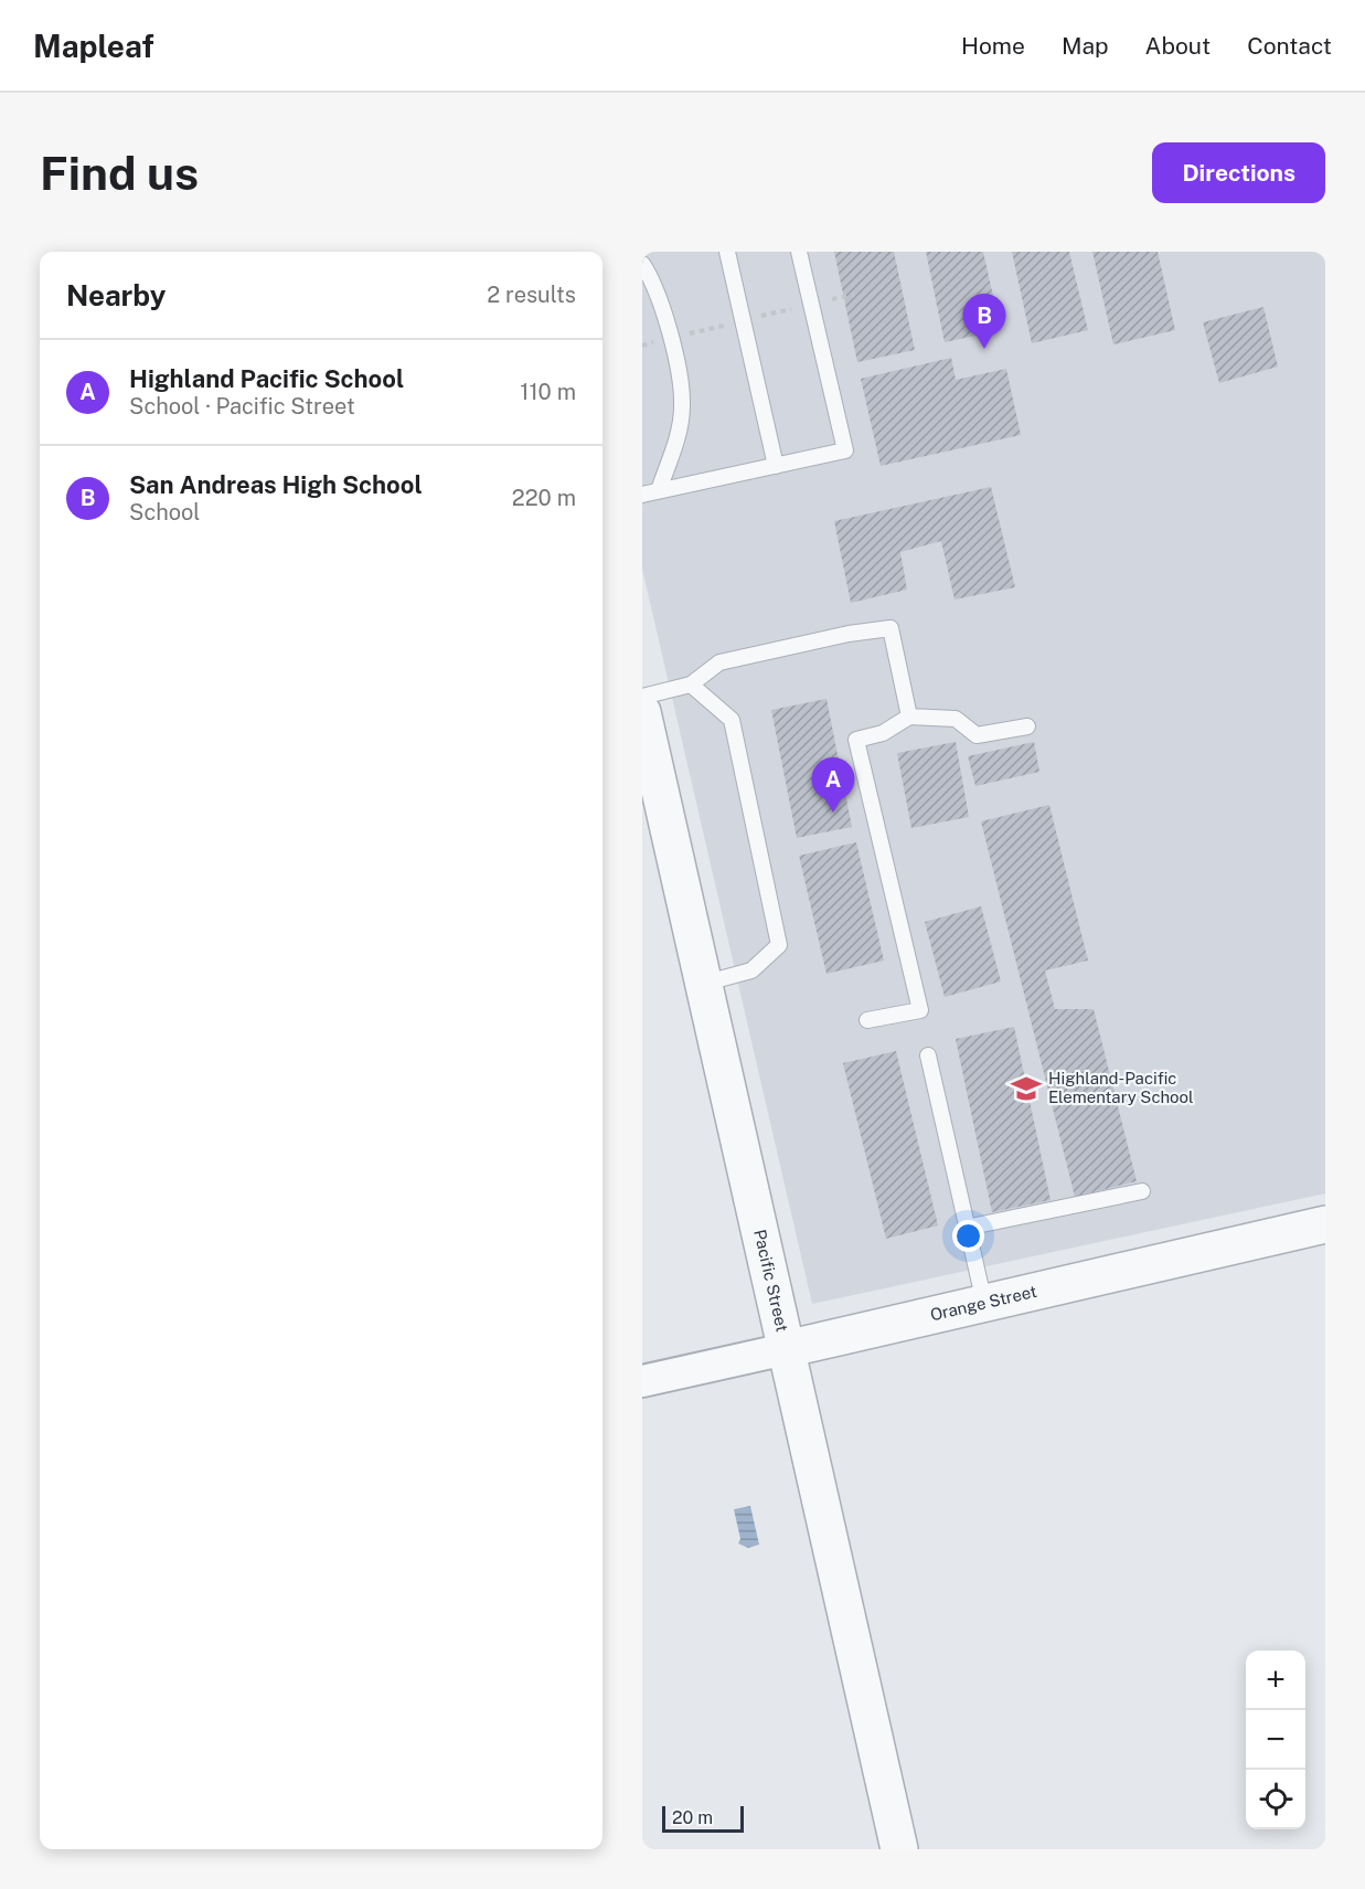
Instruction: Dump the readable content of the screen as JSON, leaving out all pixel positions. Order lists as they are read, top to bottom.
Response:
{
  "streets": {
    "street": ["Pacific Street", "Orange Street"]
  },
  "crossings": [
    ["Pacific Street", "Orange Street"]
  ],
  "places": {
    "school or university": ["Highland-Pacific Elementary School"]
  },
  "scale_bar": "20 m",
  "page": {
    "header": "Mapleaf",
    "nav": [
      "Home",
      "Map",
      "About",
      "Contact"
    ],
    "buttons": "Directions",
    "title": "Find us",
    "heading": ["Nearby", "2 results"],
    "pins": ["B", "A"],
    "list": [
      {
        "mark": "A",
        "name": "Highland Pacific School",
        "note": "School · Pacific Street",
        "value": "110 m"
      },
      {
        "mark": "B",
        "name": "San Andreas High School",
        "note": "School",
        "value": "220 m"
      }
    ],
    "map_buttons": ["+", "−"],
    "scale": "20 m"
  }
}
